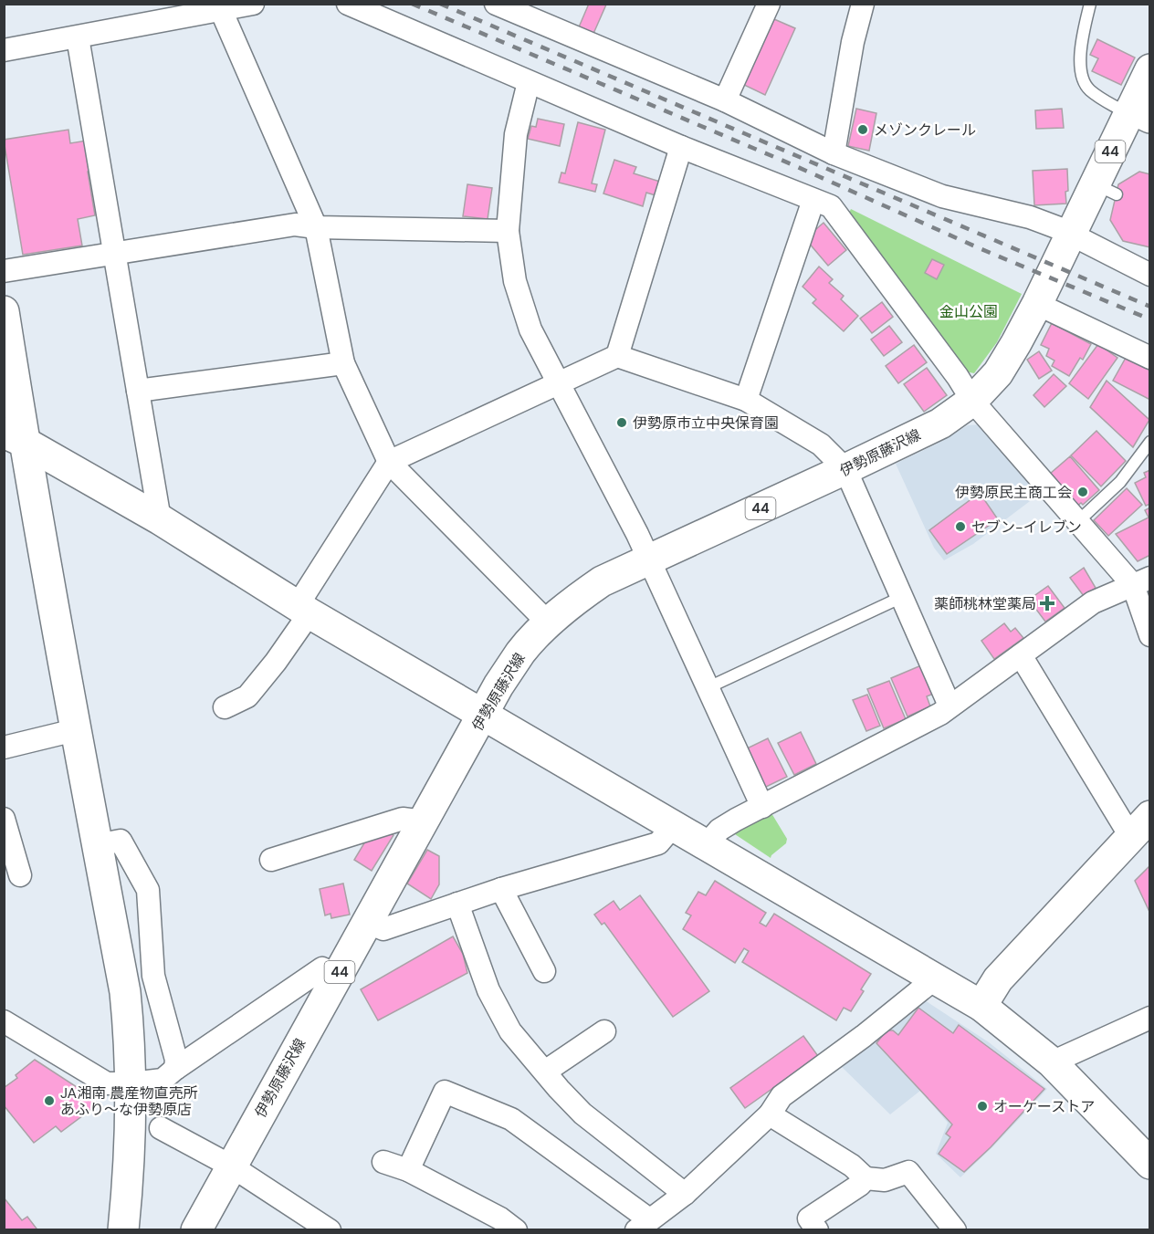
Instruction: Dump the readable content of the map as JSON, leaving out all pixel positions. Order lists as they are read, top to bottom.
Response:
{
  "streets": {
    "street": ["44", "伊勢原藤沢線"]
  },
  "crossings": [
    ["44", "伊勢原藤沢線"]
  ],
  "parks": ["金山公園"],
  "places": {
    "other": [
      "メゾンクレール",
      "伊勢原市立中央保育園",
      "伊勢原民主商工会",
      "セブン-イレブン",
      "JA湘南 農産物直売所 あふり～な伊勢原店",
      "オーケーストア"
    ],
    "health": ["薬師桃林堂薬局"]
  }
}
